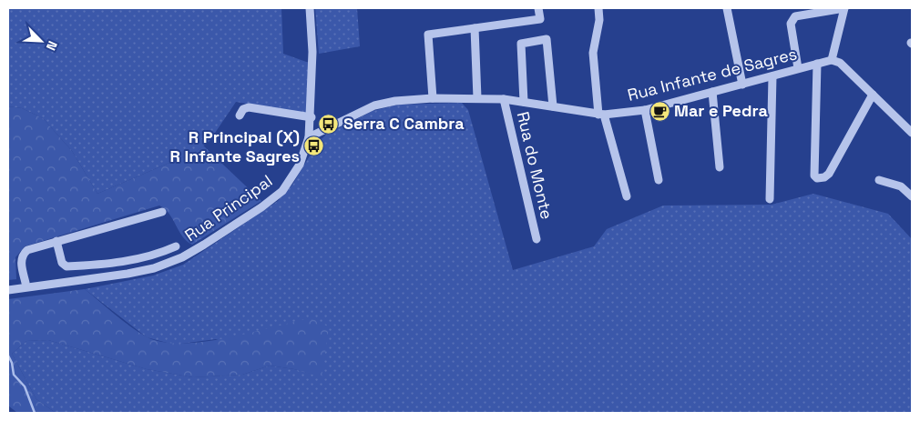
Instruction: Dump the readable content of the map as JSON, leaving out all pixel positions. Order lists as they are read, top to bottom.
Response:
{
  "streets": {
    "street": ["Rua Infante de Sagres", "Rua do Monte", "Rua Principal"]
  },
  "crossings": [
    ["Rua Infante de Sagres", "Rua do Monte"],
    ["Rua Infante de Sagres", "Rua Principal"]
  ],
  "places": {
    "cafe": ["Mar e Pedra"],
    "bus stop": ["Serra C Cambra", "R Principal (X) R Infante Sagres"]
  },
  "north": "bottom right"
}
